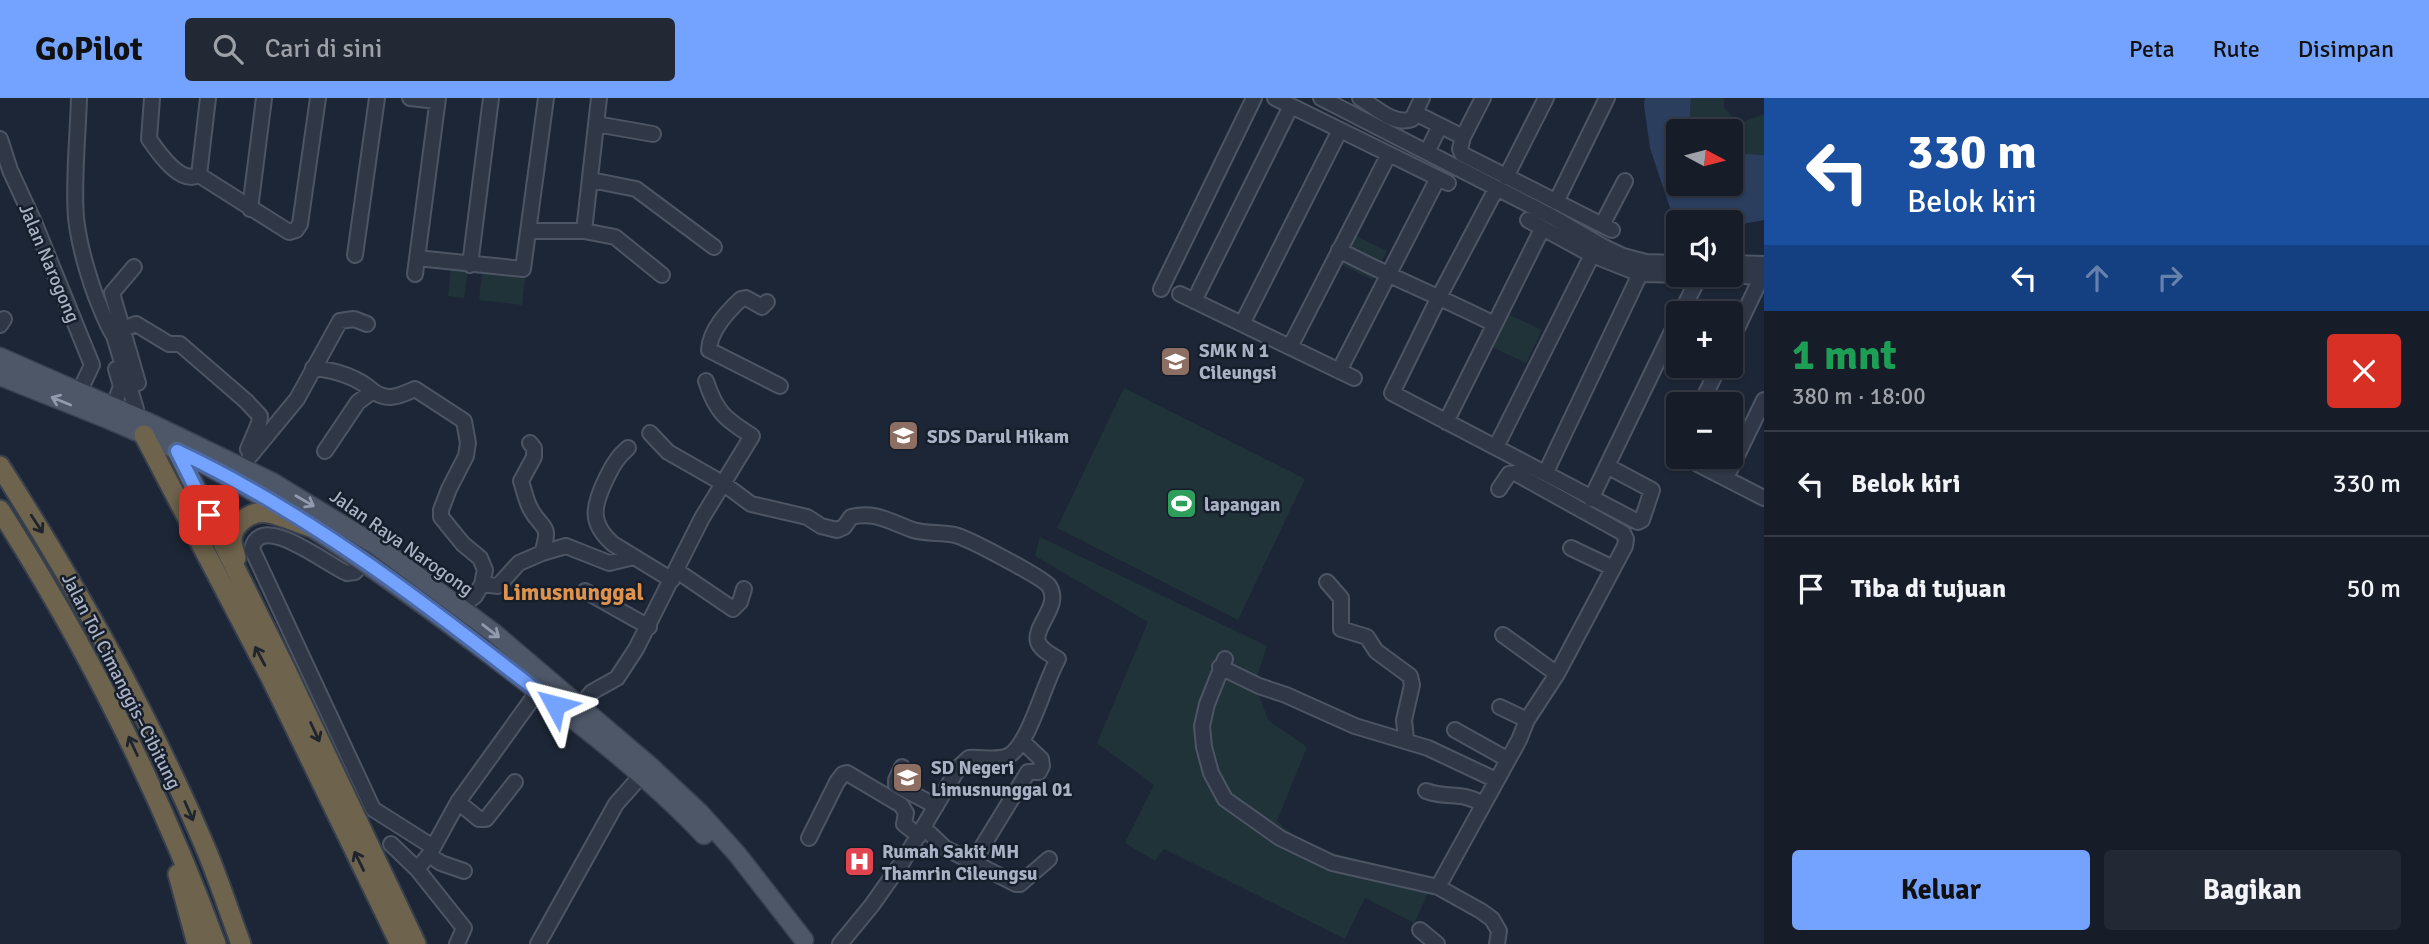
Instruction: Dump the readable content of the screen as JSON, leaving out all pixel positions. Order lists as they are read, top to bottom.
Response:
{
  "streets": {
    "highway": ["Jalan Tol Cimanggis–Cibitung"],
    "main road": ["Jalan Raya Narogong"],
    "street": ["Jalan Narogong"]
  },
  "districts": ["Limusnunggal"],
  "places": {
    "school or university": ["SMK N 1 Cileungsi", "SDS Darul Hikam", "SD Negeri Limusnunggal 01"],
    "sports": ["lapangan"],
    "hospital": ["Rumah Sakit MH Thamrin Cileungsu"]
  },
  "north": "right",
  "page": {
    "header": "GoPilot",
    "search": "Cari di sini",
    "nav": ["Peta", "Rute", "Disimpan"],
    "turn": ["330 m", "Belok kiri"],
    "map_buttons": ["+", "−"],
    "heading": ["1 mnt", "380 m · 18:00"],
    "list": [
      {
        "name": "Belok kiri",
        "value": "330 m"
      },
      {
        "name": "Tiba di tujuan",
        "value": "50 m"
      }
    ],
    "buttons": ["Keluar", "Bagikan"]
  }
}
